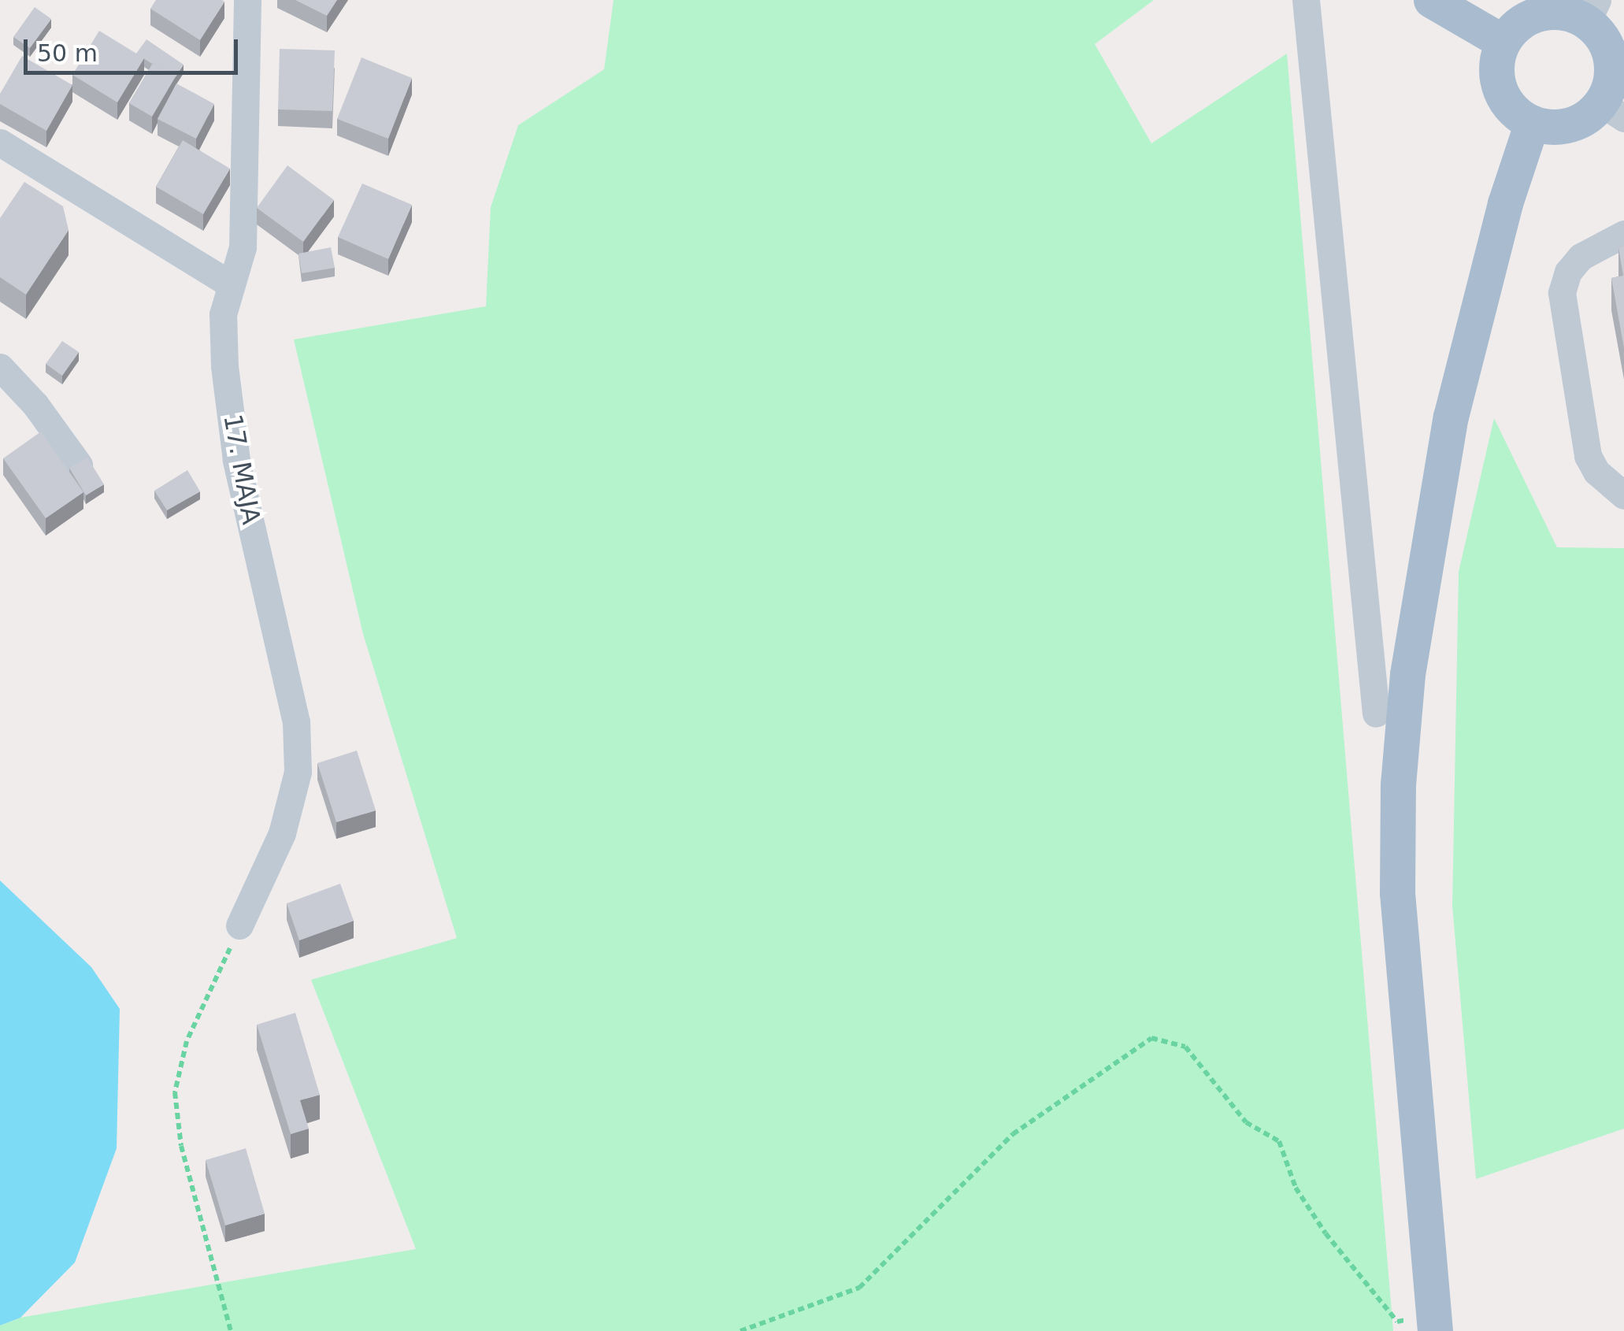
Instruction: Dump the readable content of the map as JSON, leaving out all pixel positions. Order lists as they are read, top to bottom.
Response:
{
  "streets": {
    "street": ["17. MAJA"]
  },
  "scale_bar": "50 m"
}
